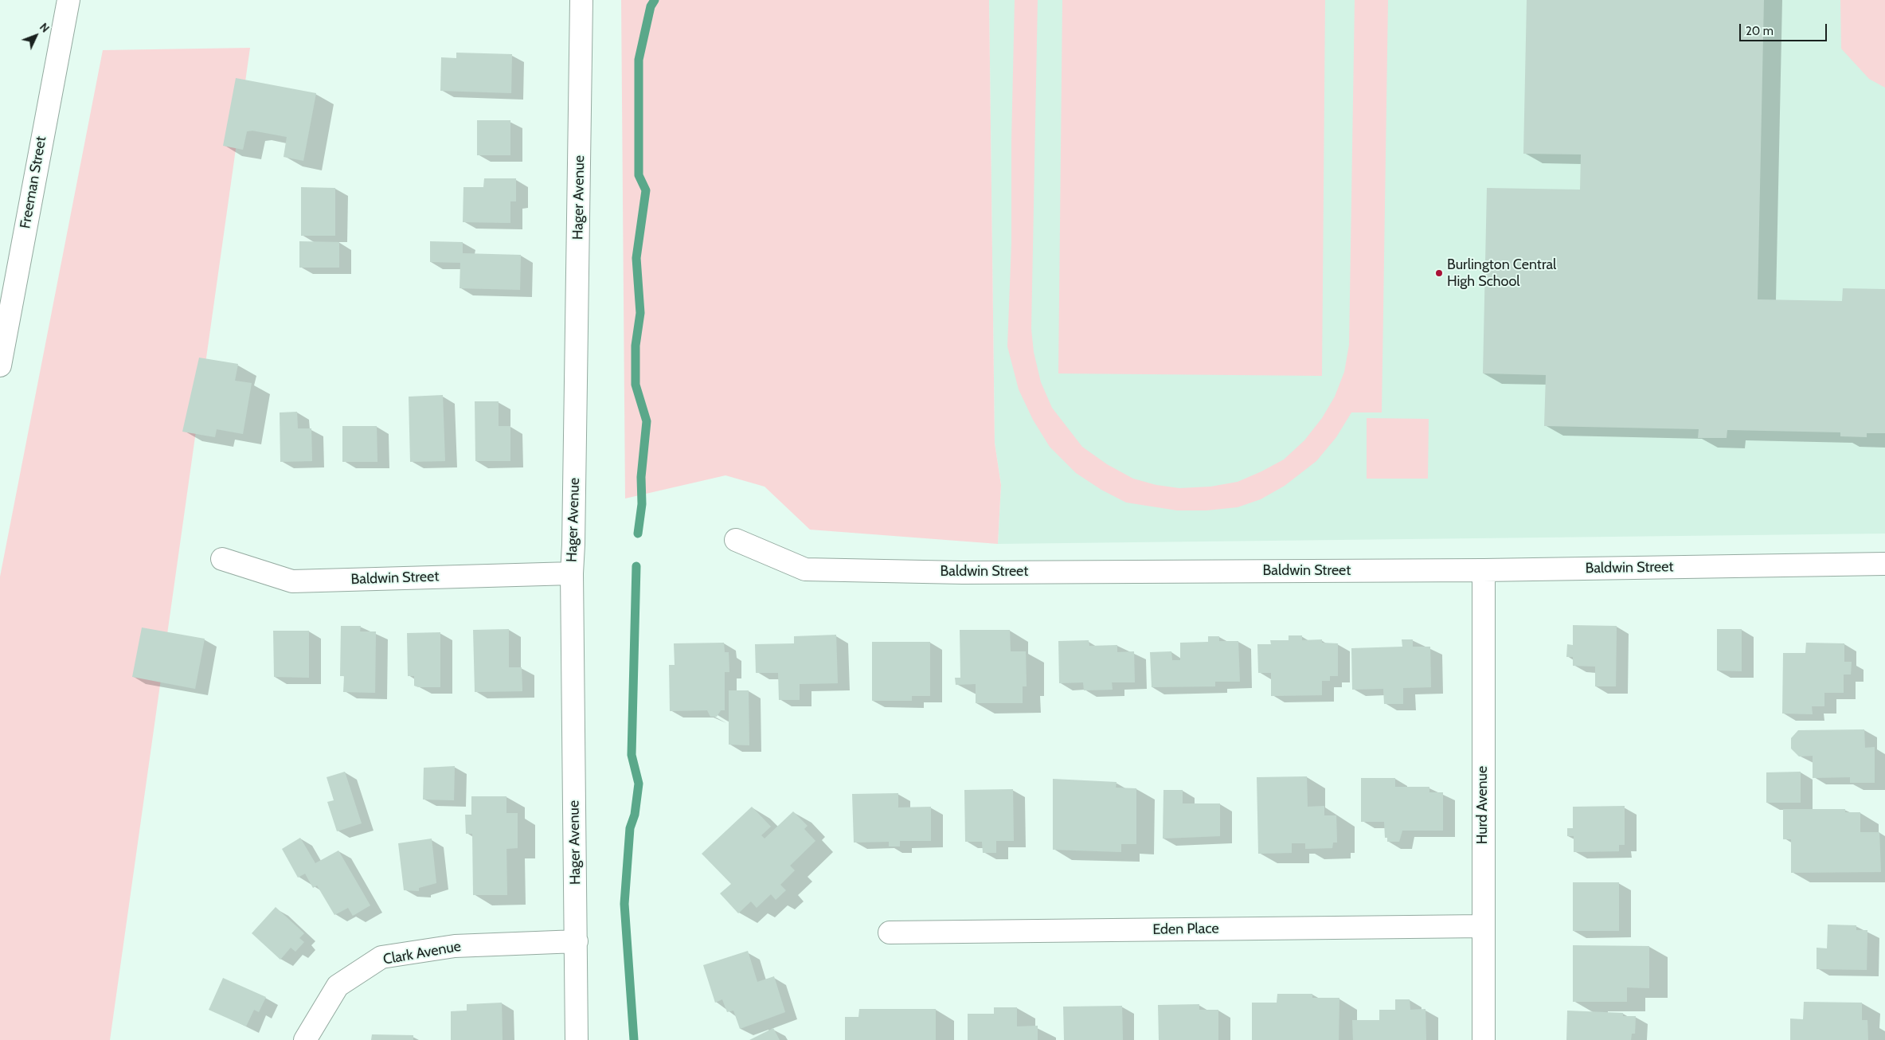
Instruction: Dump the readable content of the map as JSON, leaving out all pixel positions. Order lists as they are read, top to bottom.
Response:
{
  "streets": {
    "street": [
      "Freeman Street",
      "Hager Avenue",
      "Baldwin Street",
      "Hurd Avenue",
      "Eden Place",
      "Clark Avenue"
    ]
  },
  "crossings": [
    ["Hager Avenue", "Baldwin Street"],
    ["Hager Avenue", "Clark Avenue"],
    ["Baldwin Street", "Hurd Avenue"],
    ["Hurd Avenue", "Eden Place"]
  ],
  "places": ["Burlington Central High School"],
  "scale_bar": "20 m",
  "north": "top right"
}
